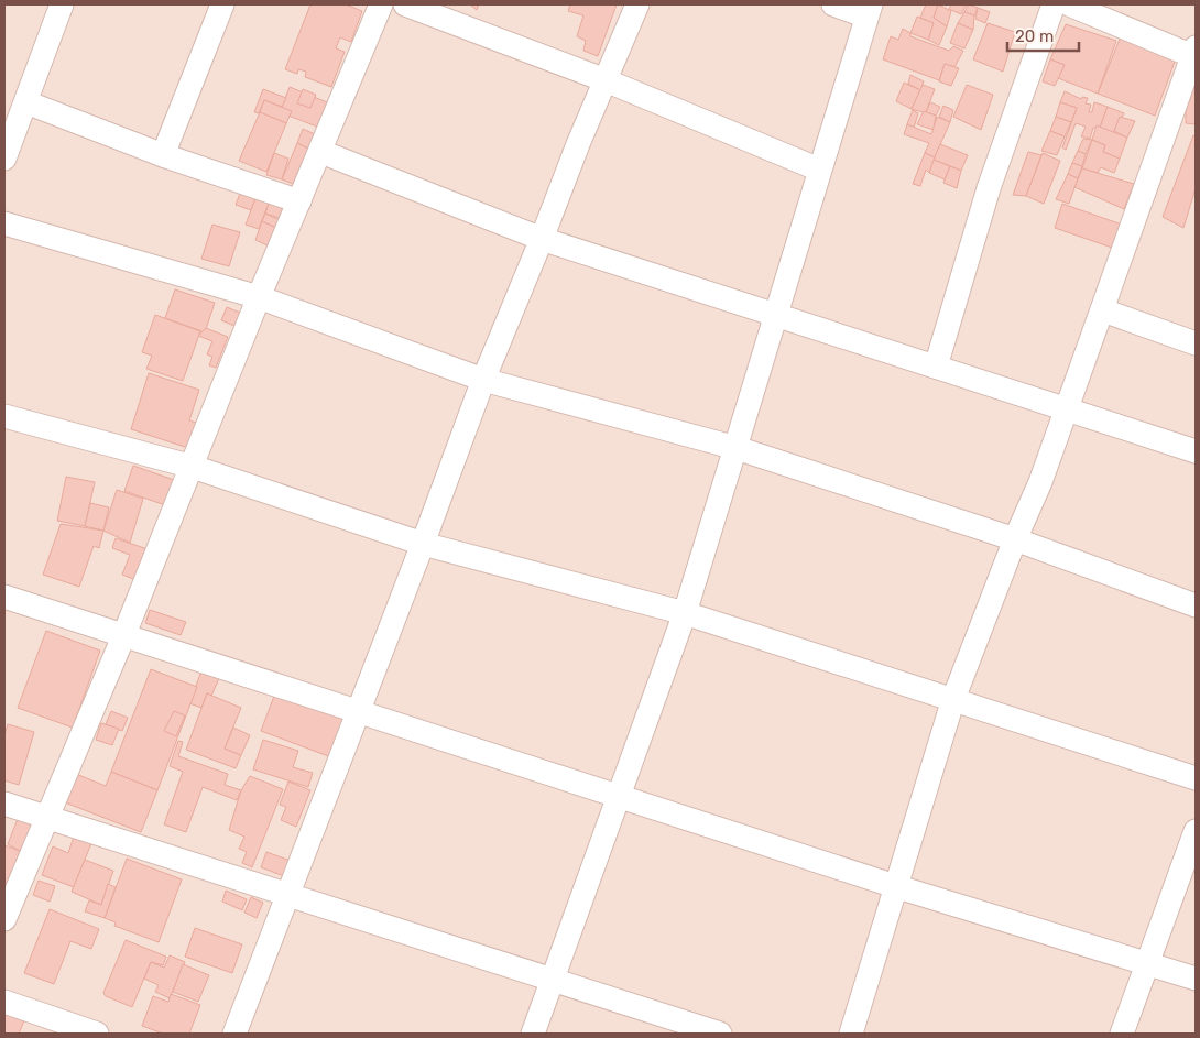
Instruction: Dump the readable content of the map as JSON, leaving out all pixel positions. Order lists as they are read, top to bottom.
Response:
{
  "scale_bar": "20 m"
}
